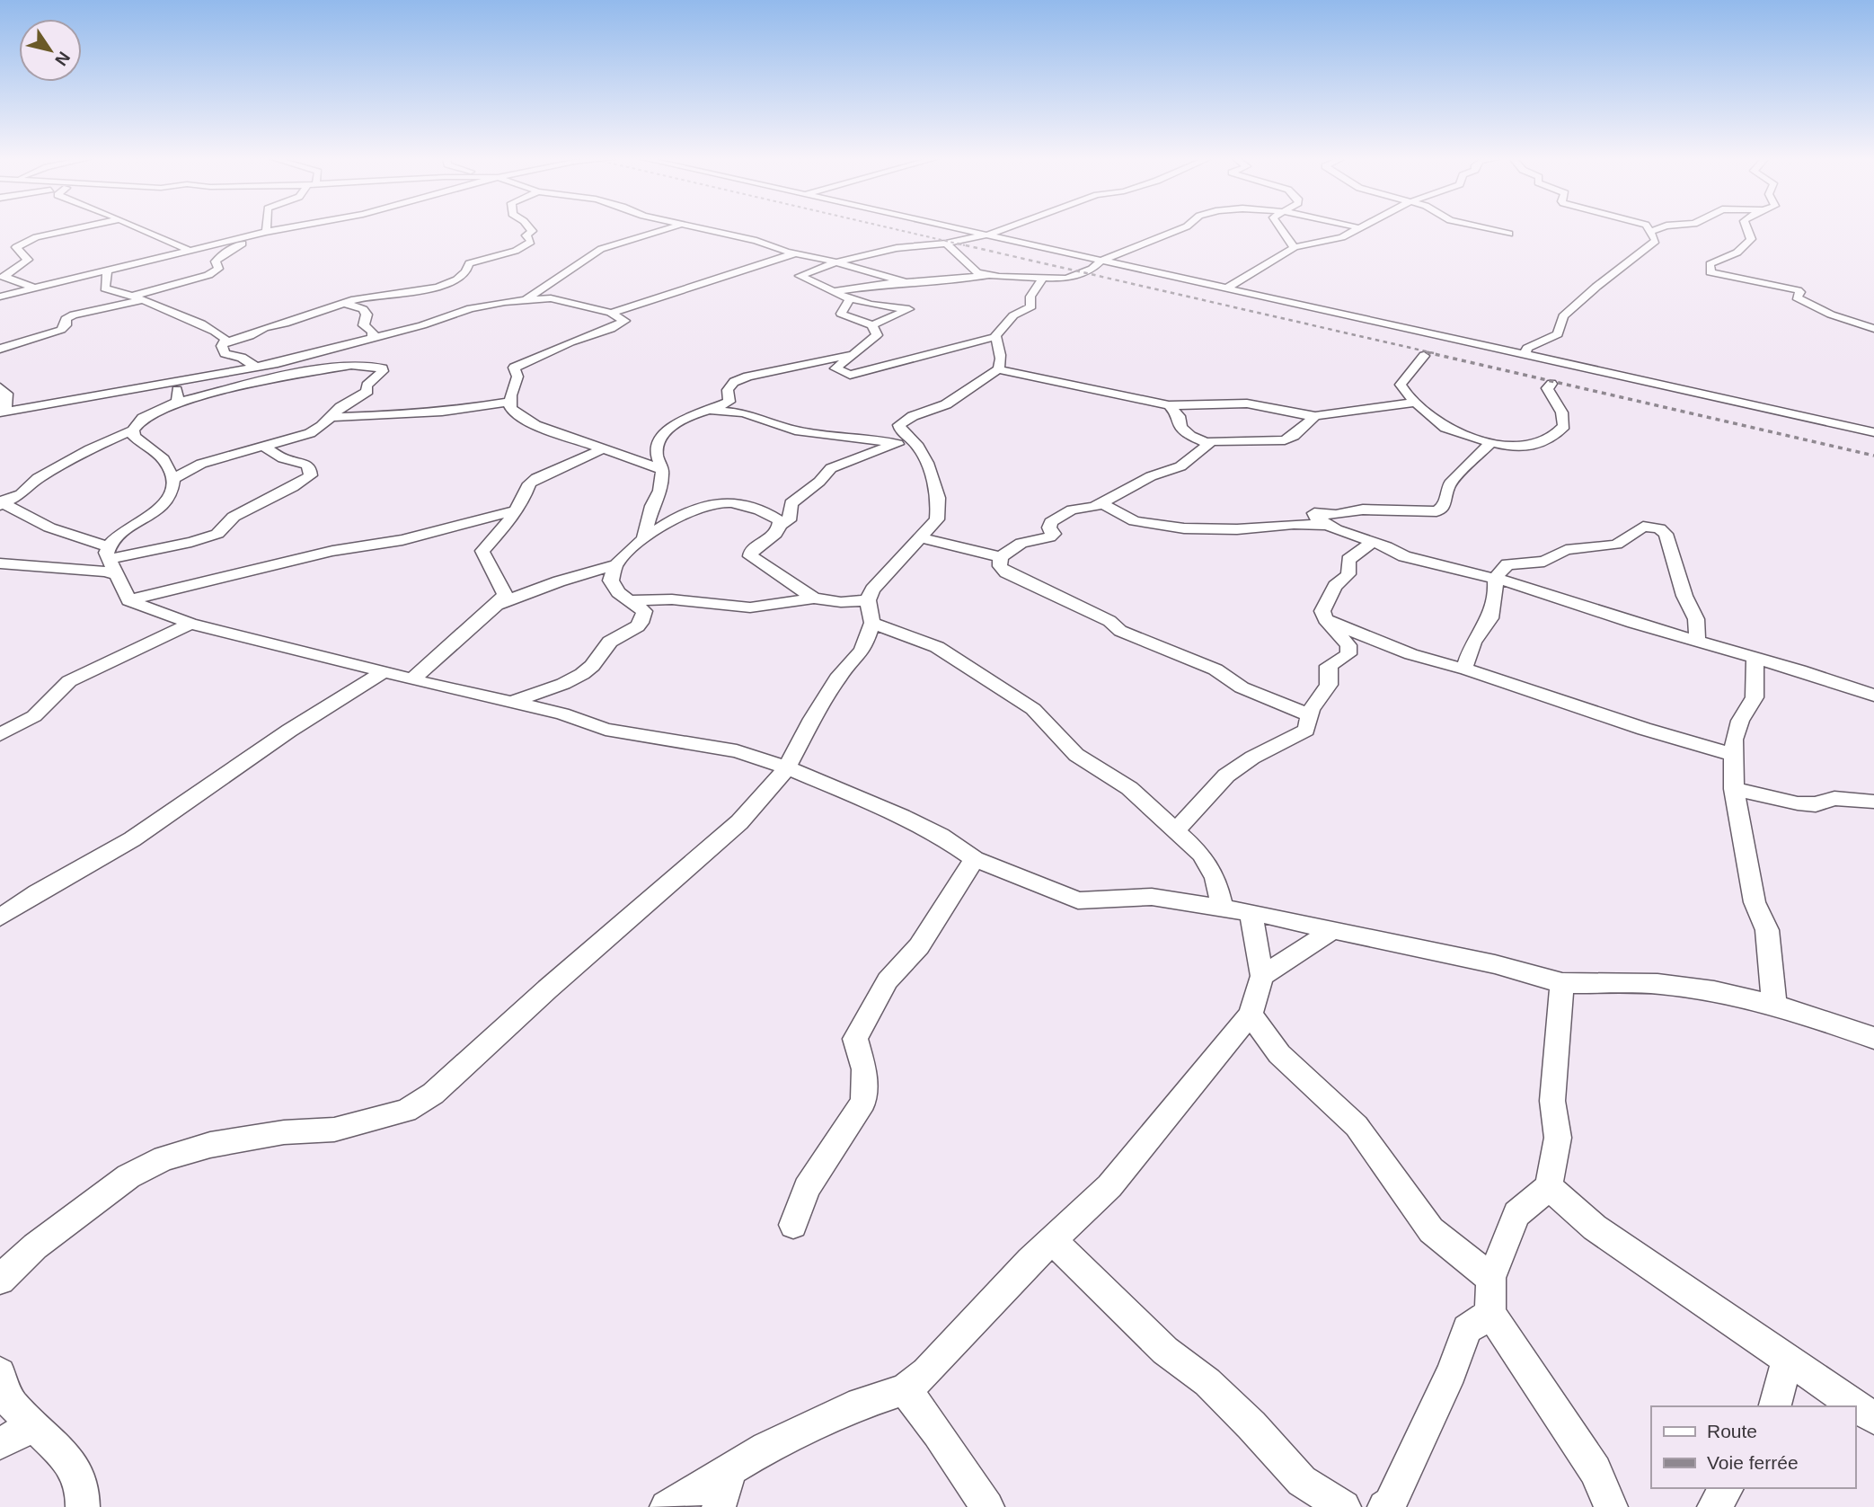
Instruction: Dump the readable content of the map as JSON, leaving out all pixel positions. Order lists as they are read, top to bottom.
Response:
{
  "legend": ["Route", "Voie ferrée"],
  "north": "bottom right"
}
